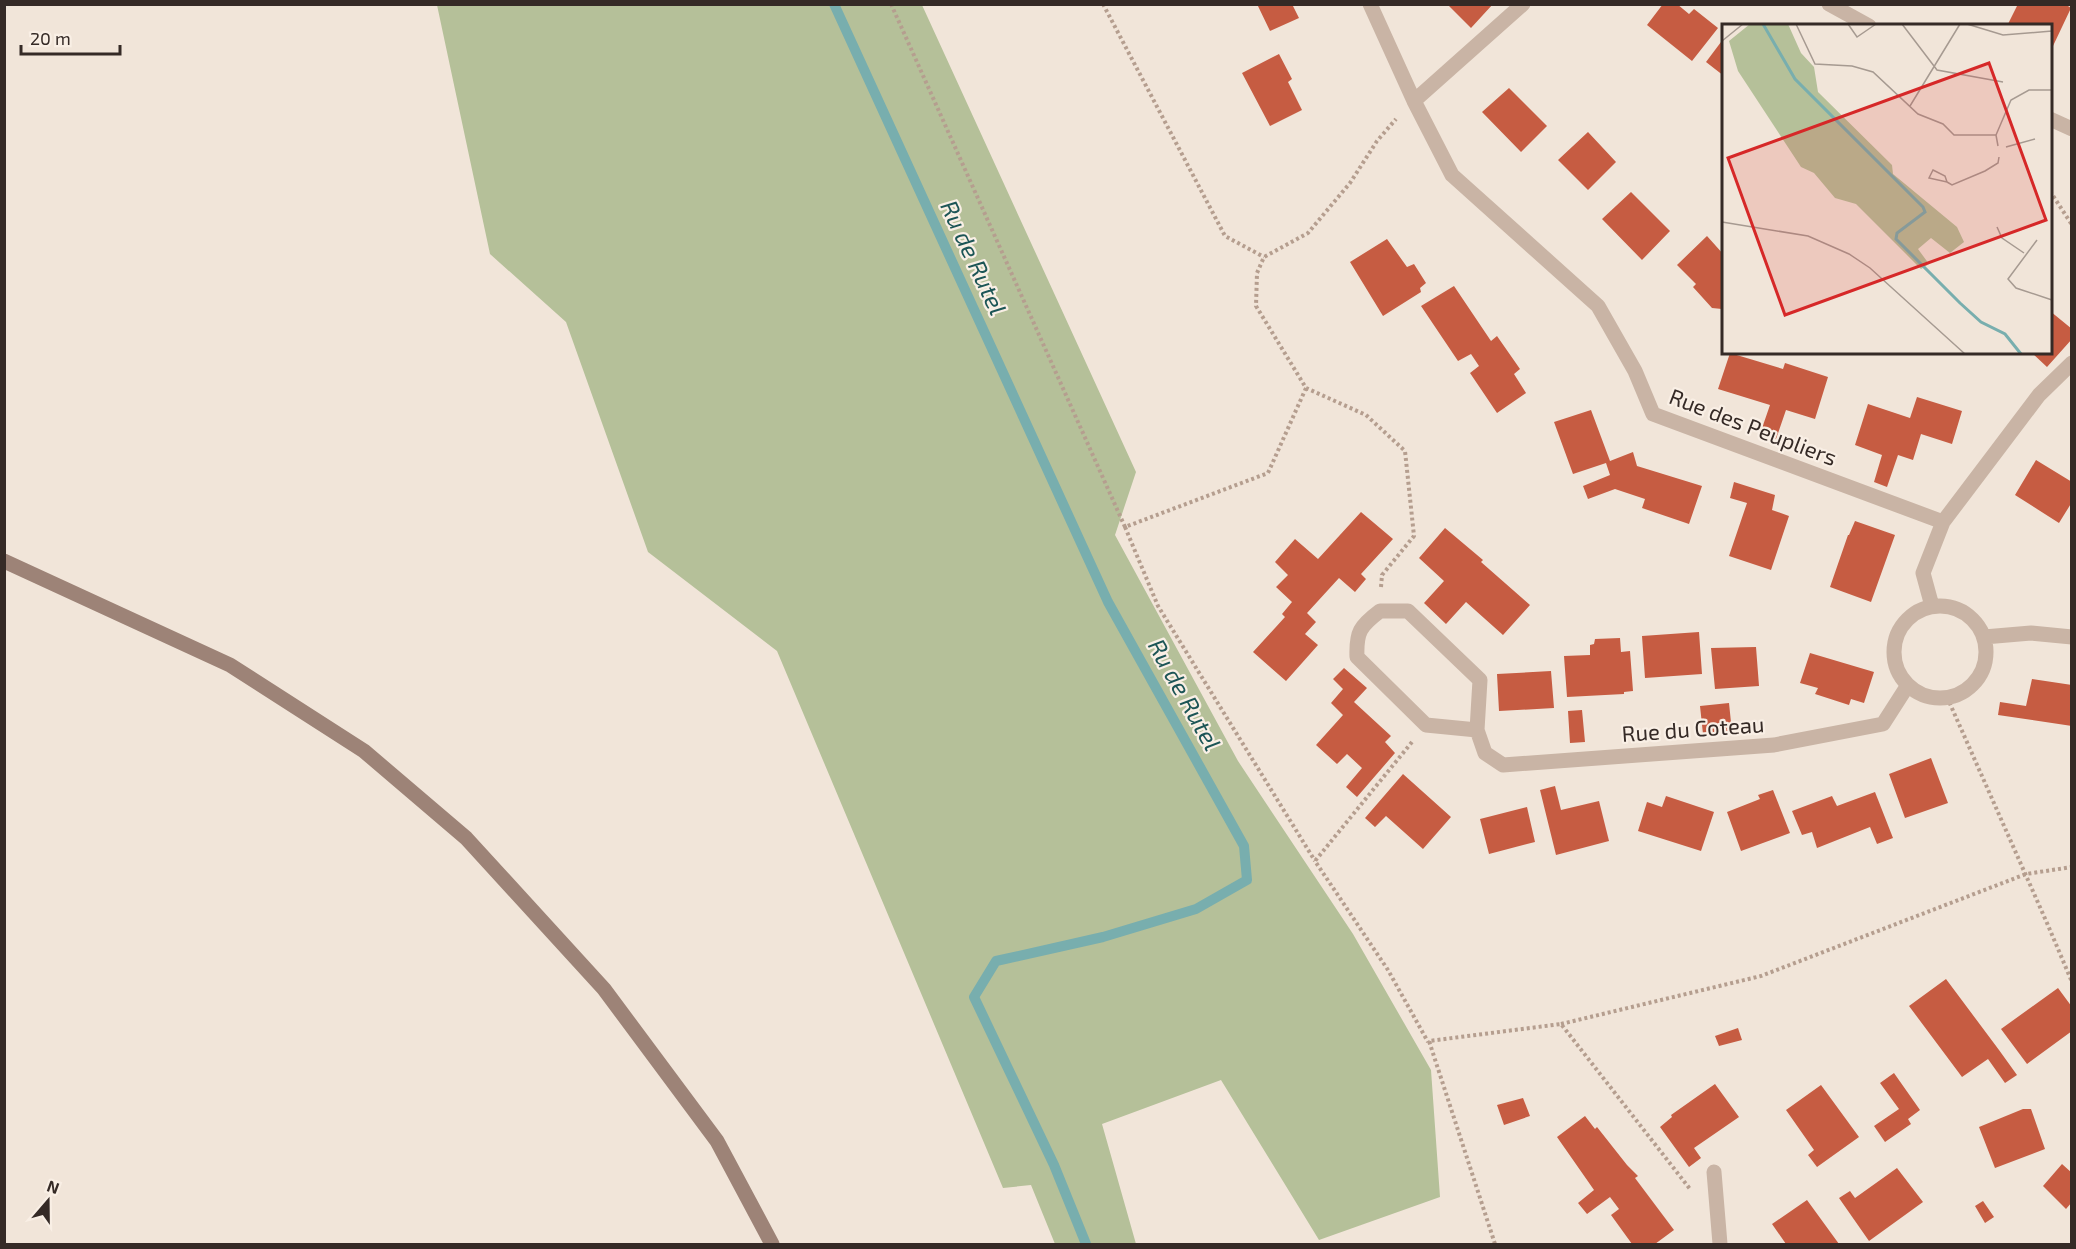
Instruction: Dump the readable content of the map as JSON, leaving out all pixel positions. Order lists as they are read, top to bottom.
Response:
{
  "streets": {
    "street": ["Rue des Peupliers", "Rue du Coteau"]
  },
  "water": ["Ru de Rutel"],
  "scale_bar": "20 m",
  "north": "top"
}
